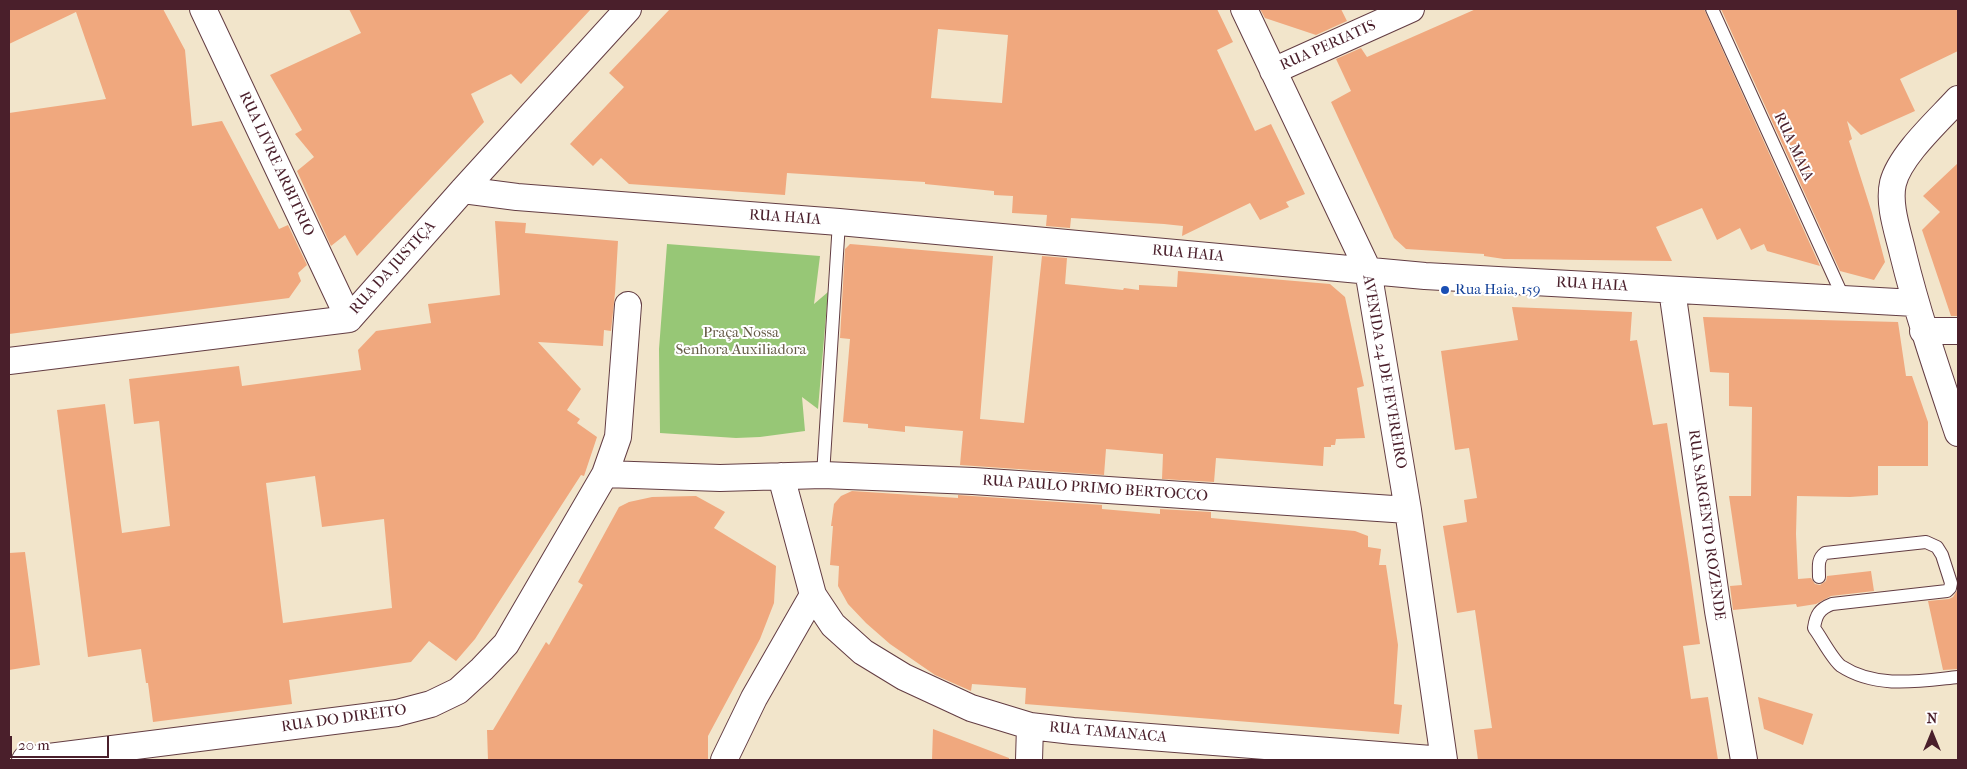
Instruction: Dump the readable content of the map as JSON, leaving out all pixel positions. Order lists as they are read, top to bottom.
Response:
{
  "streets": {
    "street": [
      "RUA PERIATIS",
      "RUA LIVRE ARBITRIO",
      "RUA HAIA",
      "RUA DA JUSTIÇA",
      "AVENIDA 24 DE FEVEREIRO",
      "RUA PAULO PRIMO BERTOCCO",
      "RUA SARGENTO ROZENDE",
      "RUA DO DIREITO",
      "RUA TAMANACA"
    ],
    "lane": ["RUA MAIA"]
  },
  "crossings": [
    ["RUA PERIATIS", "AVENIDA 24 DE FEVEREIRO"],
    ["RUA MAIA", "RUA HAIA"],
    ["RUA LIVRE ARBITRIO", "RUA DA JUSTIÇA"],
    ["RUA HAIA", "RUA DA JUSTIÇA"],
    ["RUA HAIA", "AVENIDA 24 DE FEVEREIRO"],
    ["RUA HAIA", "RUA SARGENTO ROZENDE"],
    ["AVENIDA 24 DE FEVEREIRO", "RUA PAULO PRIMO BERTOCCO"],
    ["AVENIDA 24 DE FEVEREIRO", "RUA TAMANACA"]
  ],
  "parks": ["Praça Nossa Senhora Auxiliadora"],
  "places": ["Rua Haia, 159"],
  "scale_bar": "20 m",
  "north": "top"
}
